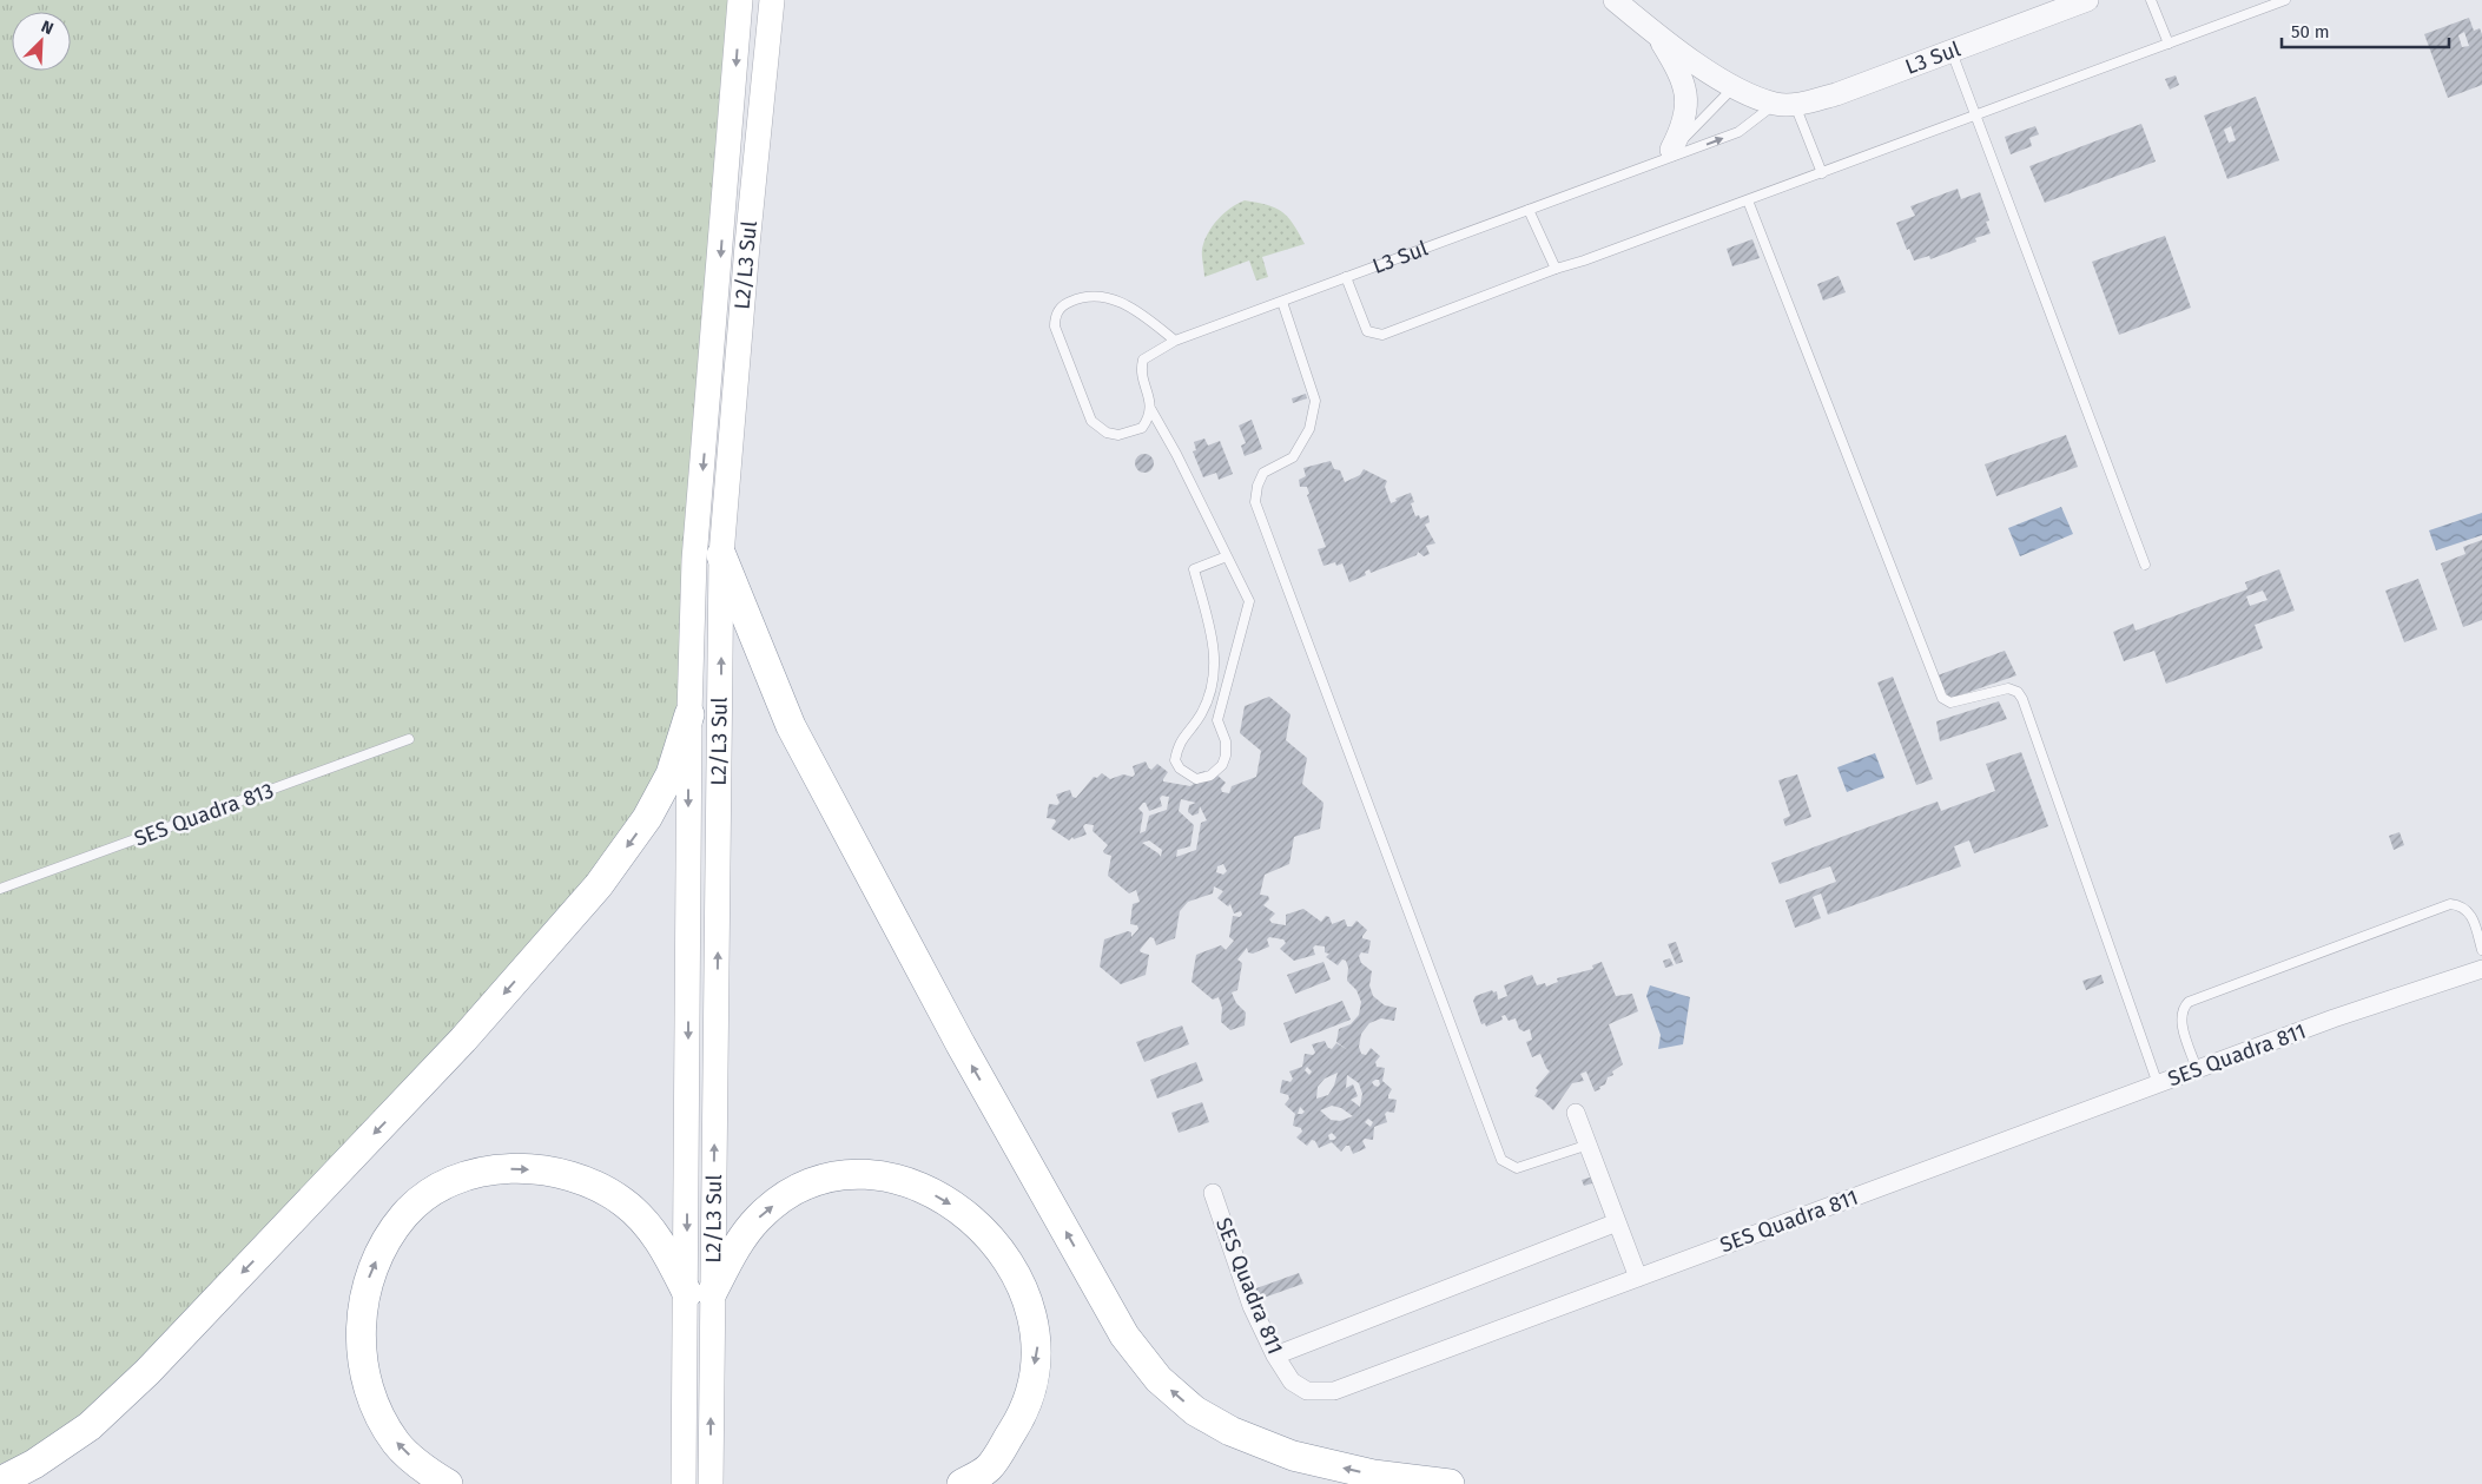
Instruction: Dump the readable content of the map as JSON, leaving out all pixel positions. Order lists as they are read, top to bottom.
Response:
{
  "streets": {
    "main road": ["L2/L3 Sul"],
    "street": ["L3 Sul", "SES Quadra 811"],
    "lane": ["SES Quadra 813"]
  },
  "scale_bar": "50 m",
  "north": "top right"
}
